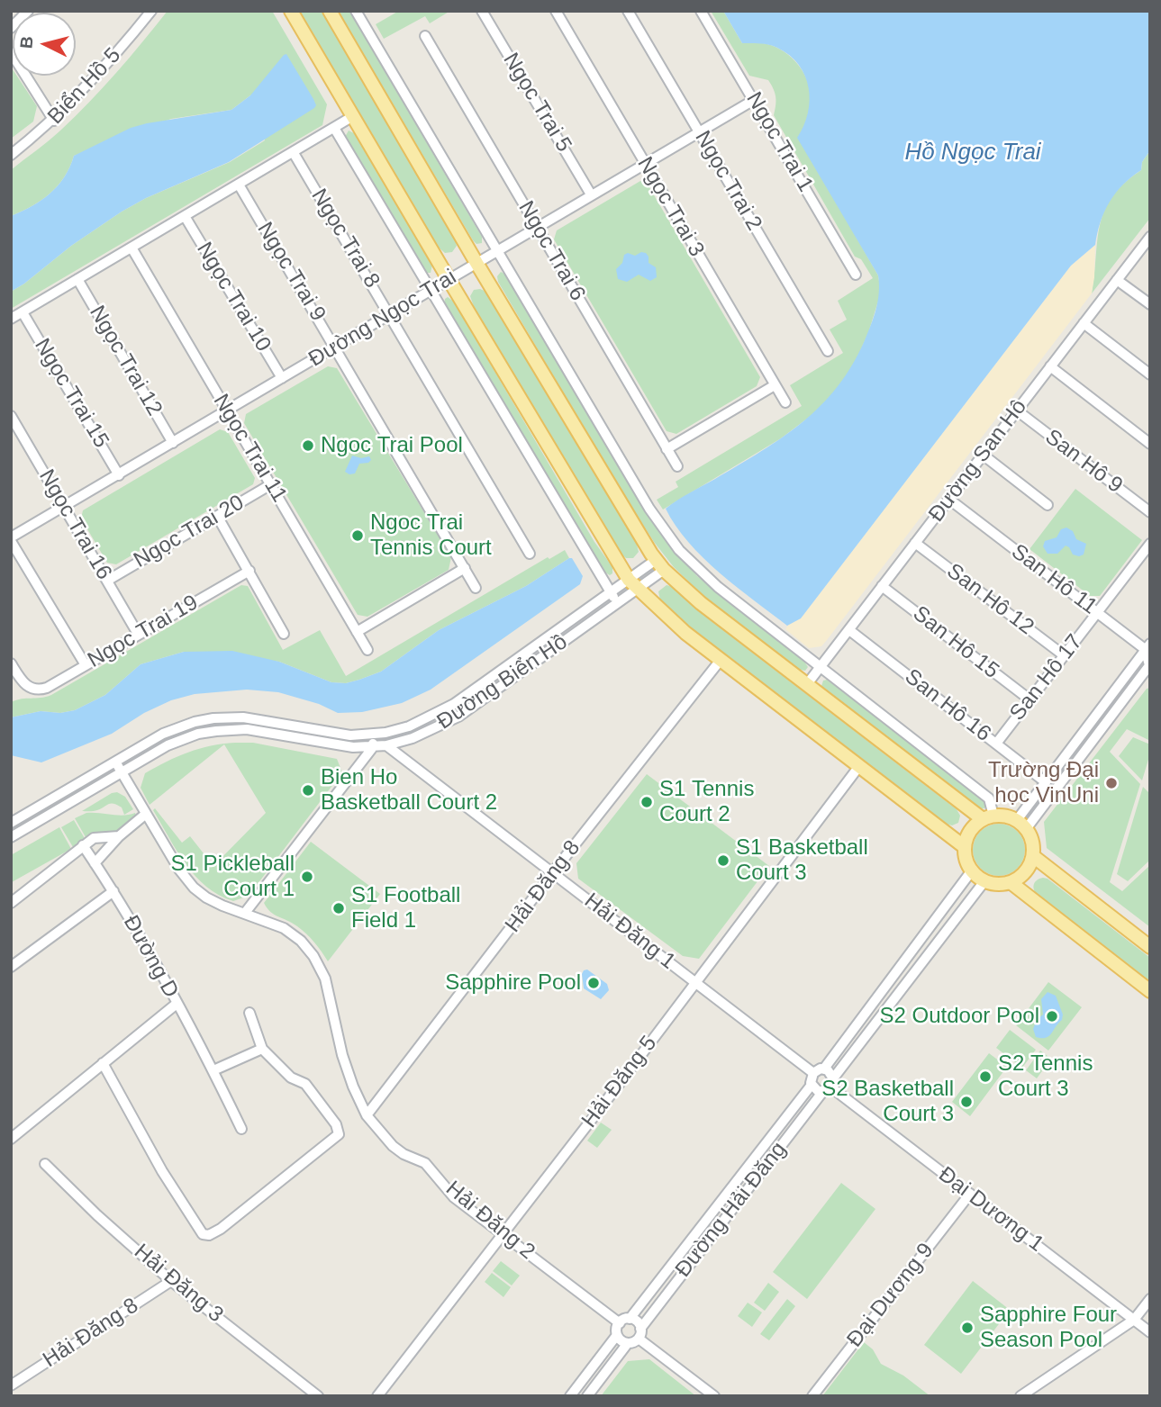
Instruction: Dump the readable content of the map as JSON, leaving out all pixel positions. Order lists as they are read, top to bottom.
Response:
{
  "streets": {
    "street": [
      "Biển Hồ 5",
      "Ngọc Trai 5",
      "Ngọc Trai 1",
      "Ngọc Trai 2",
      "Ngọc Trai 3",
      "Ngọc Trai 8",
      "Ngọc Trai 6",
      "Ngọc Trai 9",
      "Ngọc Trai 10",
      "Đường Ngọc Trai",
      "Ngọc Trai 12",
      "Ngọc Trai 15",
      "Ngọc Trai 11",
      "Đường San Hô",
      "San Hô 9",
      "Ngọc Trai 16",
      "Ngọc Trai 20",
      "San Hô 11",
      "San Hô 12",
      "Ngọc Trai 19",
      "San Hô 15",
      "San Hô 17",
      "Đường Biển Hồ",
      "San Hô 16",
      "Hải Đăng 8",
      "Hải Đăng 1",
      "Đường D",
      "Hải Đăng 5",
      "Đường Hải Đăng",
      "Đại Dương 1",
      "Hải Đăng 2",
      "Hải Đăng 3",
      "Đại Dương 9"
    ]
  },
  "crossings": [
    ["Ngọc Trai 5", "Đường Ngọc Trai"],
    ["Ngọc Trai 1", "Đường Ngọc Trai"],
    ["Ngọc Trai 2", "Đường Ngọc Trai"],
    ["Ngọc Trai 3", "Đường Ngọc Trai"],
    ["Ngọc Trai 8", "Đường Ngọc Trai"],
    ["Ngọc Trai 6", "Đường Ngọc Trai"],
    ["Ngọc Trai 9", "Đường Ngọc Trai"],
    ["Ngọc Trai 10", "Đường Ngọc Trai"],
    ["Đường Ngọc Trai", "Ngọc Trai 12"],
    ["Đường Ngọc Trai", "Ngọc Trai 15"],
    ["Đường Ngọc Trai", "Ngọc Trai 11"],
    ["Đường Ngọc Trai", "Ngọc Trai 16"],
    ["Ngọc Trai 11", "Ngọc Trai 20"],
    ["Đường San Hô", "San Hô 9"],
    ["Đường San Hô", "San Hô 11"],
    ["Đường San Hô", "San Hô 12"],
    ["Đường San Hô", "San Hô 15"],
    ["Đường San Hô", "San Hô 16"],
    ["Ngọc Trai 16", "Ngọc Trai 20"],
    ["Ngọc Trai 16", "Ngọc Trai 19"],
    ["San Hô 11", "San Hô 17"],
    ["San Hô 12", "San Hô 17"],
    ["San Hô 15", "San Hô 17"],
    ["San Hô 17", "San Hô 16"],
    ["Đường Biển Hồ", "Hải Đăng 1"],
    ["Đường Biển Hồ", "Hải Đăng 2"],
    ["Hải Đăng 8", "Hải Đăng 1"],
    ["Hải Đăng 8", "Hải Đăng 2"],
    ["Hải Đăng 8", "Hải Đăng 3"],
    ["Hải Đăng 1", "Hải Đăng 5"],
    ["Hải Đăng 1", "Đường Hải Đăng"],
    ["Hải Đăng 1", "Đại Dương 1"],
    ["Hải Đăng 5", "Hải Đăng 2"],
    ["Đường Hải Đăng", "Đại Dương 1"],
    ["Đường Hải Đăng", "Hải Đăng 2"],
    ["Đại Dương 1", "Đại Dương 9"]
  ],
  "water": ["Hồ Ngọc Trai"],
  "places": [
    "Ngoc Trai Pool",
    "Ngoc Trai Tennis Court",
    "Trường Đại học VinUni",
    "Bien Ho Basketball Court 2",
    "S1 Tennis Court 2",
    "S1 Basketball Court 3",
    "S1 Pickleball Court 1",
    "S1 Football Field 1",
    "Sapphire Pool",
    "S2 Outdoor Pool",
    "S2 Tennis Court 3",
    "S2 Basketball Court 3",
    "Sapphire Four Season Pool"
  ],
  "north": "left"
}
